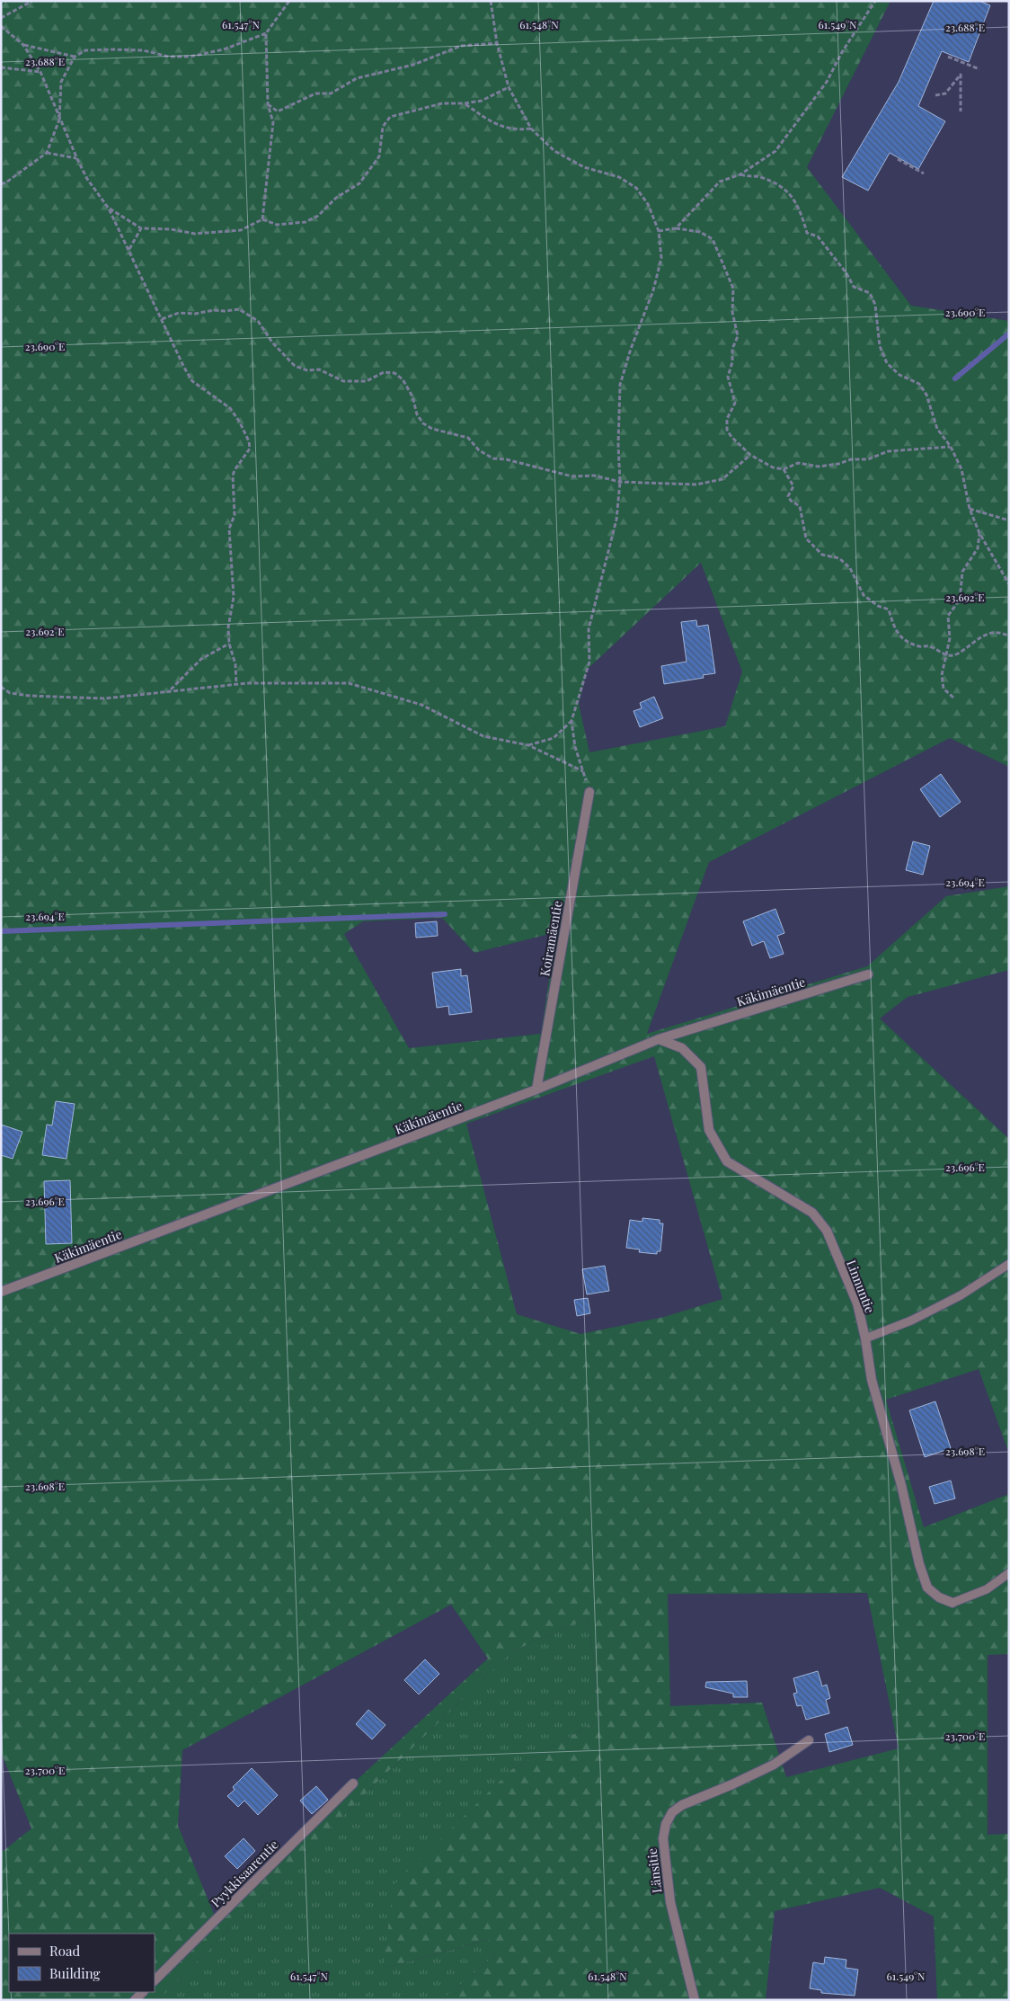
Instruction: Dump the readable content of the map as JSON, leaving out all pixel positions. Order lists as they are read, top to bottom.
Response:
{
  "streets": {
    "street": [
      "Koiramäentie",
      "Käkimäentie",
      "Linnuntie",
      "Länsitie",
      "Pyykkisaarentie"
    ]
  },
  "crossings": [
    ["Koiramäentie", "Käkimäentie"],
    ["Käkimäentie", "Linnuntie"]
  ],
  "legend": ["Road", "Building"],
  "coordinates": [
    "61.547°N",
    "61.548°N",
    "61.549°N",
    "23.688°E",
    "23.690°E",
    "23.692°E",
    "23.694°E",
    "23.696°E",
    "23.698°E",
    "23.700°E"
  ]
}
